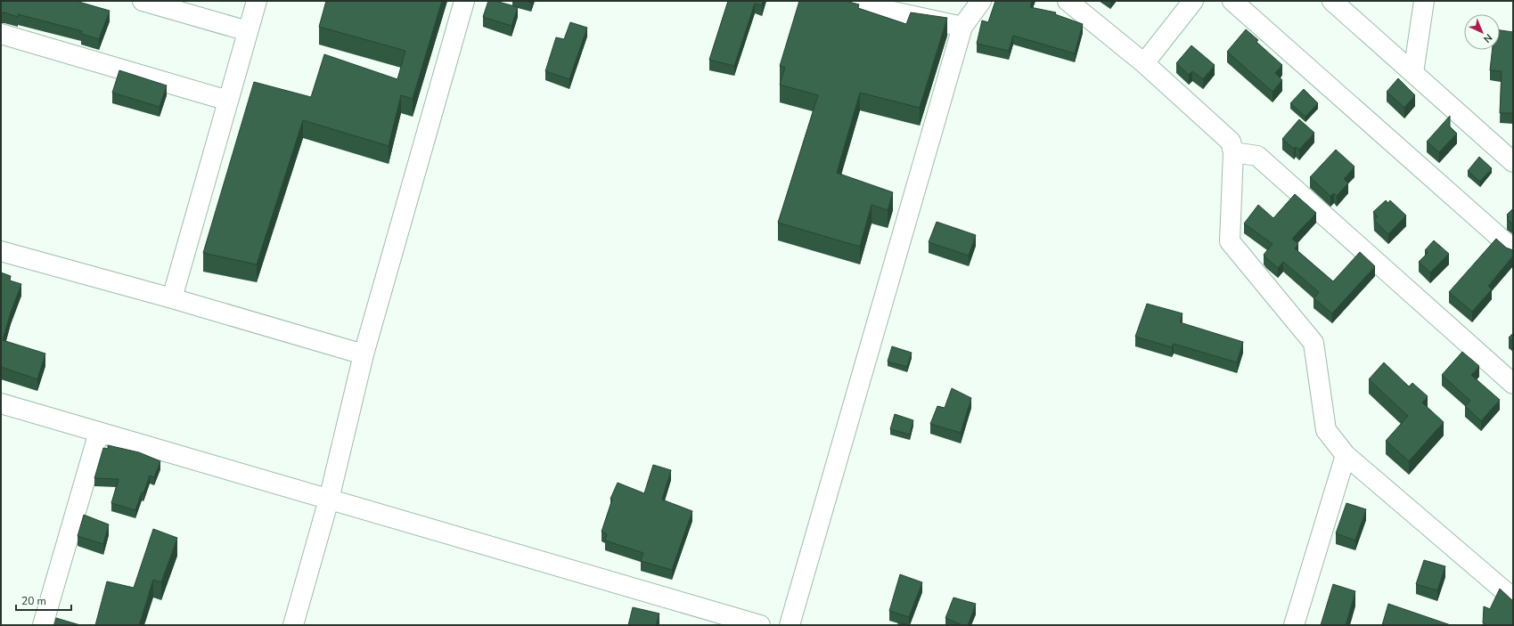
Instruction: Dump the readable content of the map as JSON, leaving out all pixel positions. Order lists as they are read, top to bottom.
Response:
{
  "scale_bar": "20 m",
  "north": "bottom right"
}
